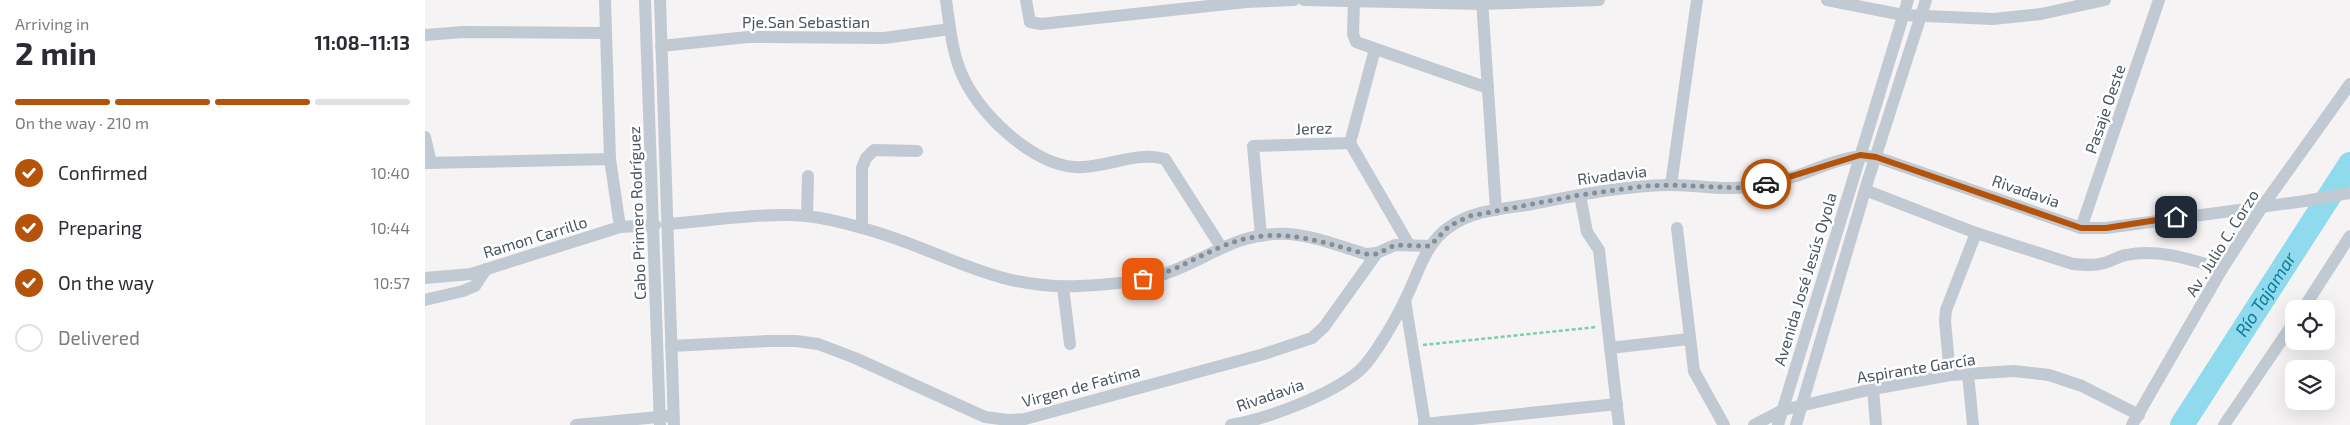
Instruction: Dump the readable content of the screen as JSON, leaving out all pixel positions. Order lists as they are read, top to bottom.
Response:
{
  "streets": {
    "street": [
      "Pje.San Sebastian",
      "Pasaje Oeste",
      "Jerez",
      "Rivadavia",
      "Cabo Primero Rodríguez",
      "Ramon Carrillo",
      "Av . Julio C. Corzo",
      "Avenida José Jesús Oyola",
      "Aspirante García",
      "Virgen de Fatima"
    ]
  },
  "crossings": [
    ["Pje.San Sebastian", "Cabo Primero Rodríguez"],
    ["Pasaje Oeste", "Rivadavia"],
    ["Jerez", "Ramon Carrillo"],
    ["Rivadavia", "Av . Julio C. Corzo"],
    ["Rivadavia", "Avenida José Jesús Oyola"],
    ["Cabo Primero Rodríguez", "Ramon Carrillo"],
    ["Cabo Primero Rodríguez", "Virgen de Fatima"],
    ["Ramon Carrillo", "Virgen de Fatima"],
    ["Av . Julio C. Corzo", "Aspirante García"],
    ["Avenida José Jesús Oyola", "Aspirante García"]
  ],
  "water": ["Río Tajamar"],
  "page": {
    "heading": ["2 min", "Arriving in", "11:08–11:13"],
    "bar": "On the way · 210 m",
    "list": [
      ["Confirmed", "10:40"],
      ["Preparing", "10:44"],
      ["On the way", "10:57"],
      "Delivered"
    ]
  }
}
